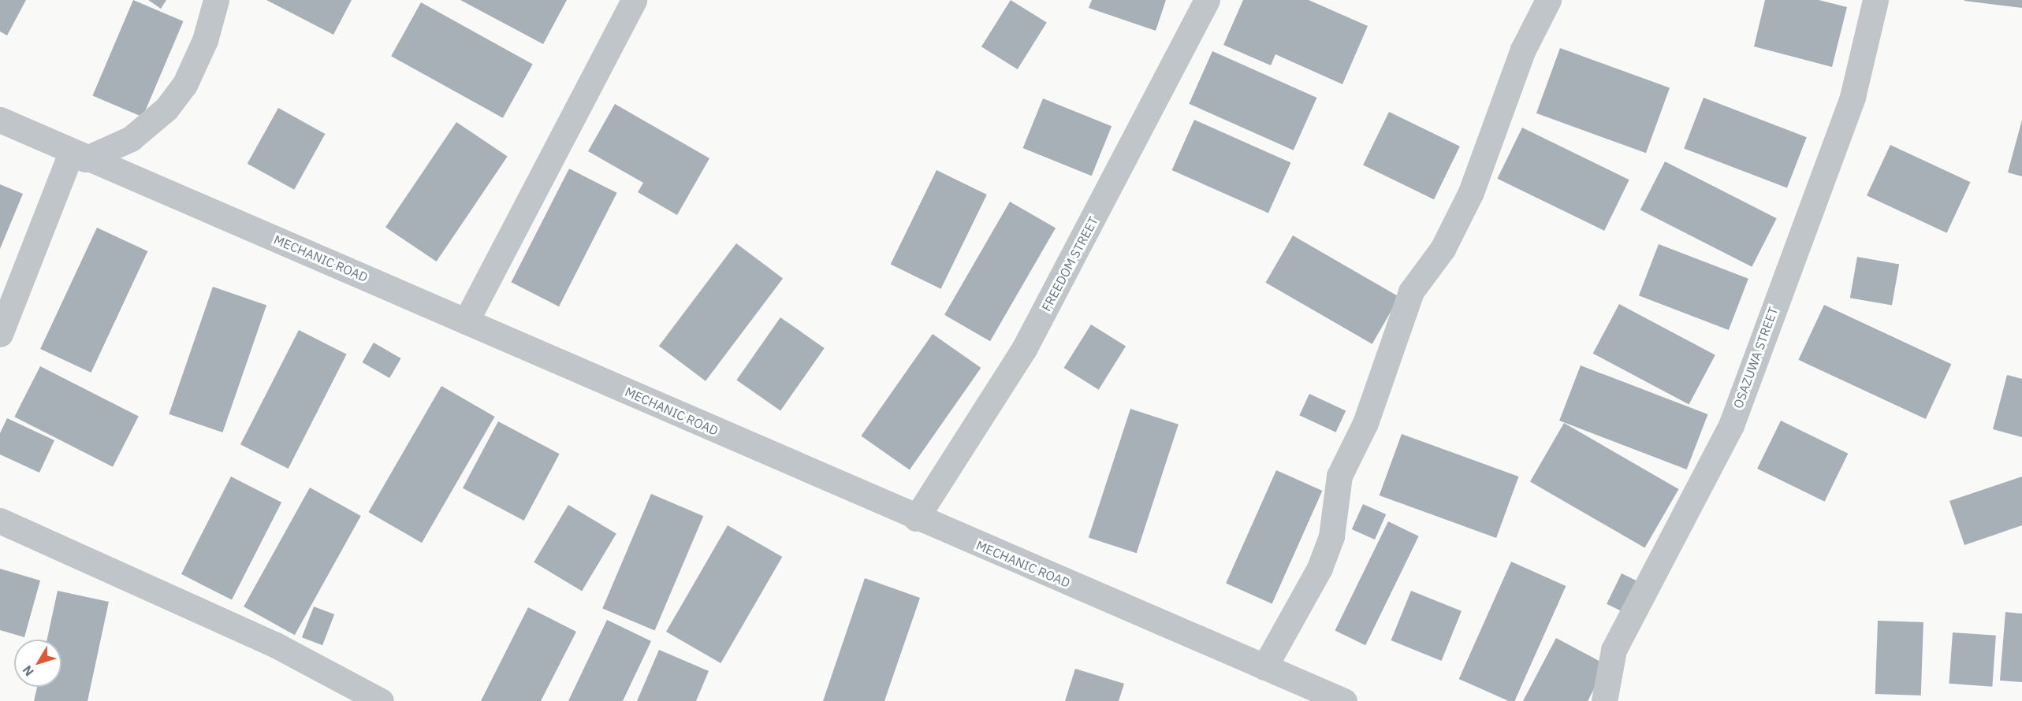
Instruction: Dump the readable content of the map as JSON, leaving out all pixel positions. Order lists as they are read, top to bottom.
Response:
{
  "streets": {
    "street": ["MECHANIC ROAD", "FREEDOM STREET", "OSAZUWA STREET"]
  },
  "crossings": [
    ["MECHANIC ROAD", "FREEDOM STREET"]
  ],
  "north": "bottom left"
}
